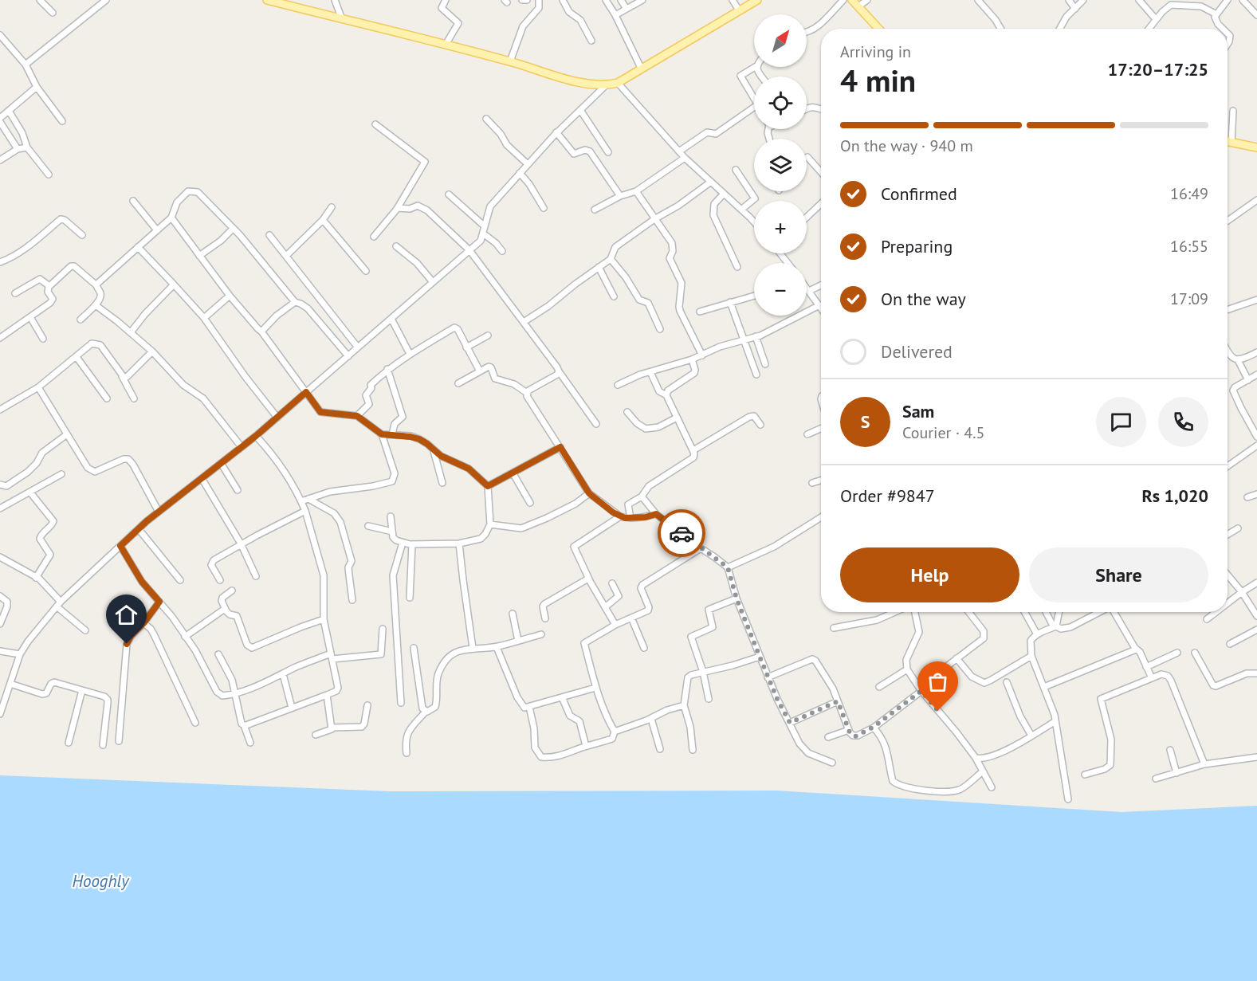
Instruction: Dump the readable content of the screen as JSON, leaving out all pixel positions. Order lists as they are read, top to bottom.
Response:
{
  "water": ["Hooghly"],
  "north": "top right",
  "page": {
    "map_buttons": ["+", "−"],
    "heading": ["4 min", "Arriving in", "17:20–17:25"],
    "panel": [
      "Sam",
      "Courier · 4.5",
      "Order #9847",
      "Rs 1,020"
    ],
    "bar": "On the way · 940 m",
    "list": [
      ["Confirmed", "16:49"],
      ["Preparing", "16:55"],
      ["On the way", "17:09"],
      "Delivered"
    ],
    "round": "S",
    "buttons": ["Help", "Share"]
  }
}
